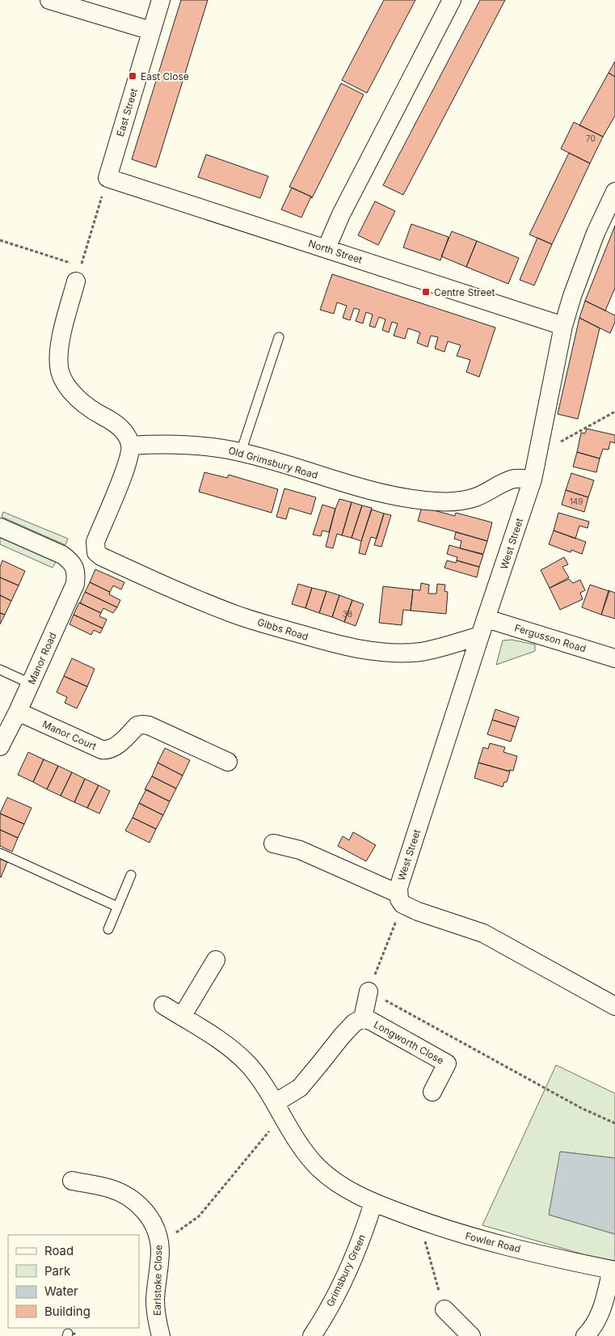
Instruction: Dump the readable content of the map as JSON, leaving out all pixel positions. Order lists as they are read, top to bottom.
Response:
{
  "streets": {
    "street": [
      "East Street",
      "North Street",
      "Old Grimsbury Road",
      "West Street",
      "Gibbs Road",
      "Fergusson Road",
      "Manor Road",
      "Manor Court",
      "Longworth Close",
      "Fowler Road",
      "Grimsbury Green",
      "Earlstoke Close"
    ]
  },
  "crossings": [
    ["East Street", "North Street"],
    ["North Street", "West Street"],
    ["Old Grimsbury Road", "West Street"],
    ["Old Grimsbury Road", "Gibbs Road"],
    ["West Street", "Gibbs Road"],
    ["West Street", "Fergusson Road"],
    ["Manor Road", "Manor Court"],
    ["Fowler Road", "Grimsbury Green"]
  ],
  "places": {
    "transit": ["East Close", "Centre Street"]
  },
  "house_numbers": ["70", "149", "38"],
  "legend": [
    "Road",
    "Park",
    "Water",
    "Building"
  ]
}
